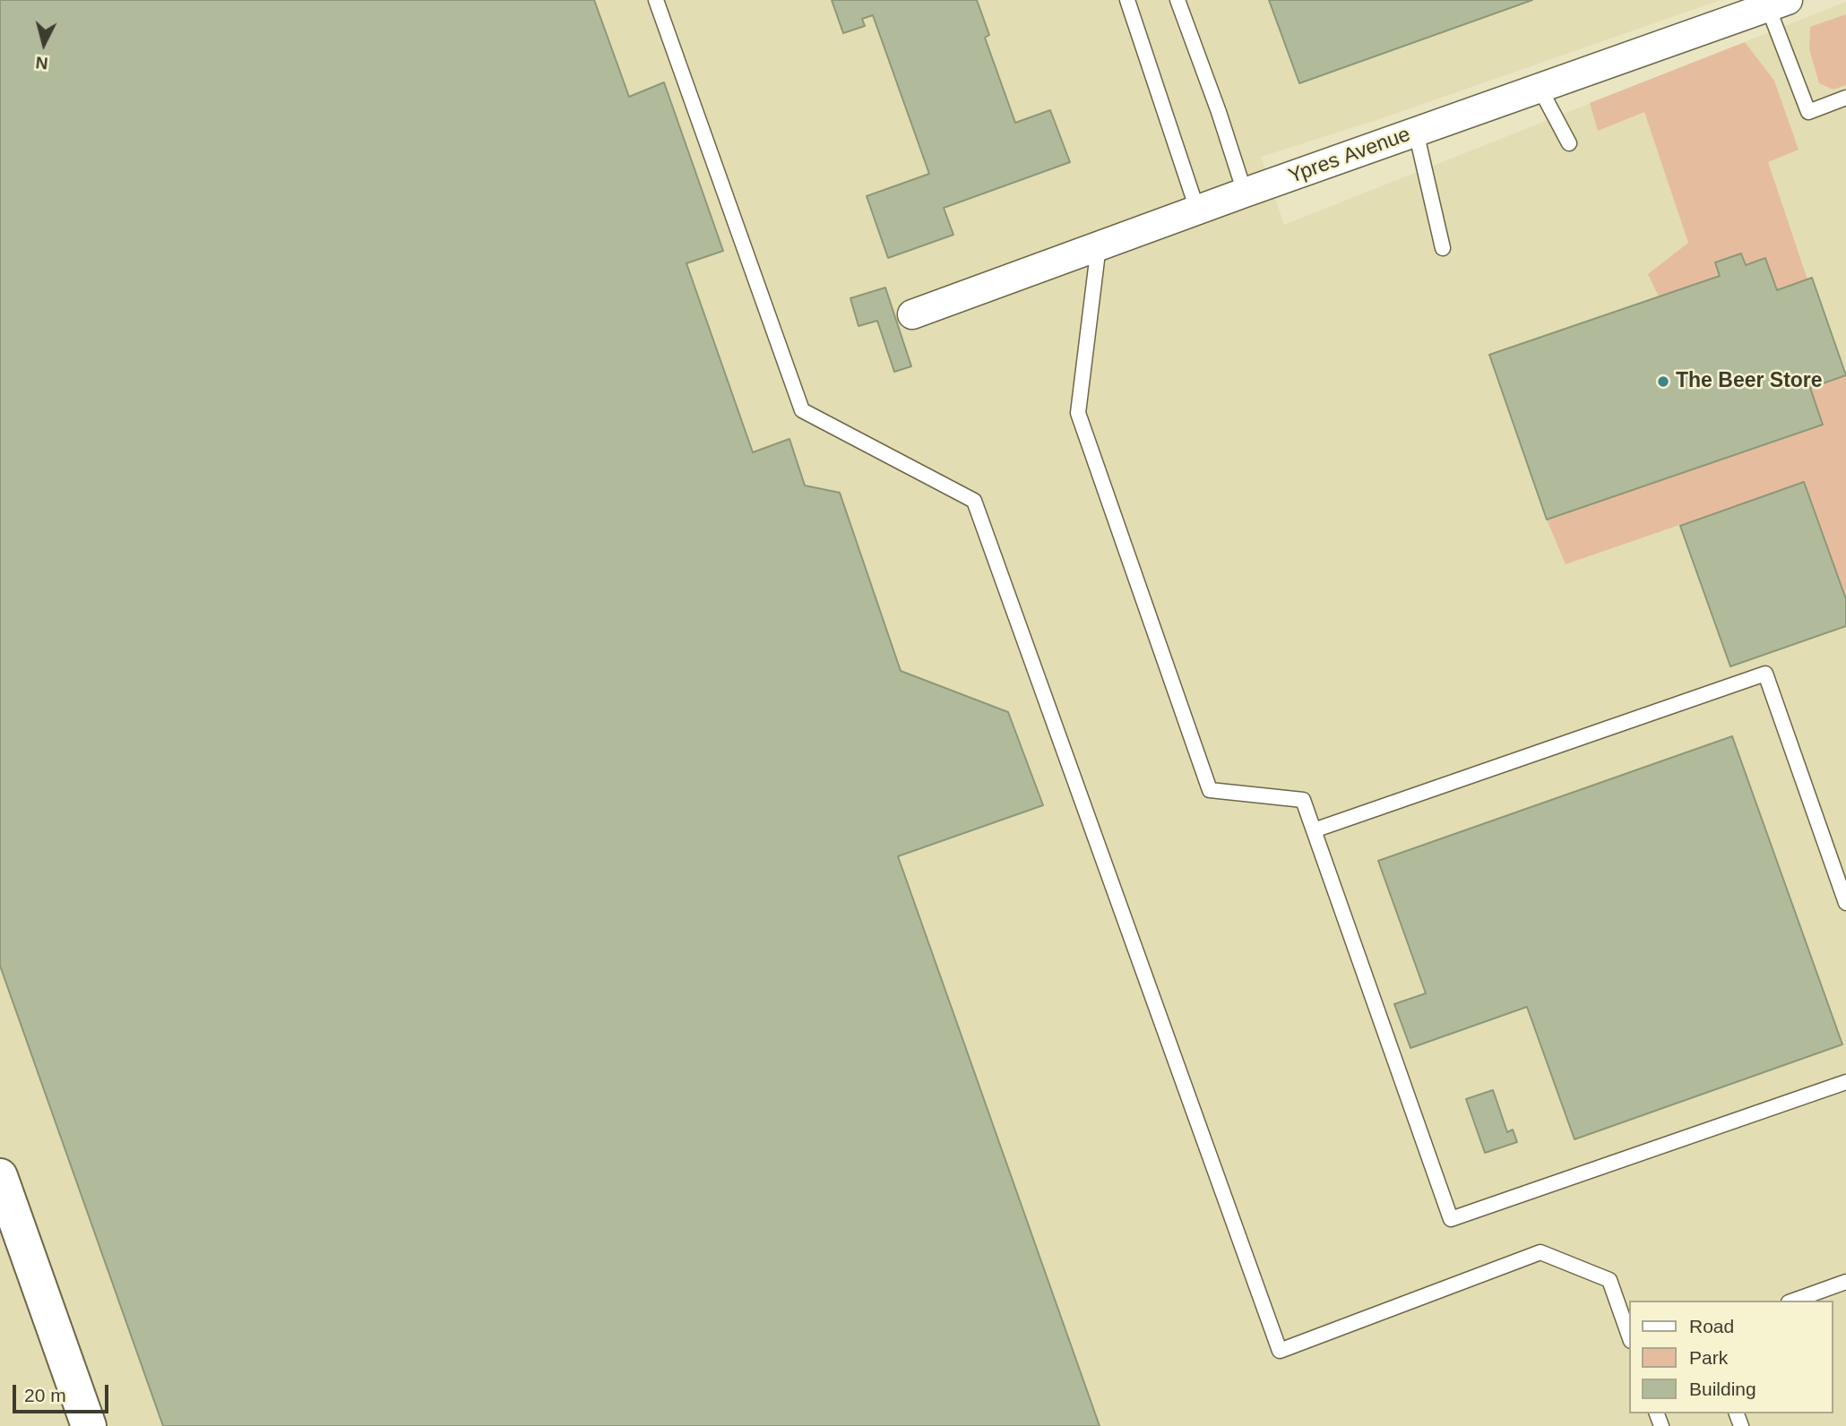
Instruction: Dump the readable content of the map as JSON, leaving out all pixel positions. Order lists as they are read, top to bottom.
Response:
{
  "streets": {
    "street": ["Ypres Avenue"]
  },
  "places": ["The Beer Store"],
  "legend": ["Road", "Park", "Building"],
  "scale_bar": "20 m",
  "north": "bottom"
}
